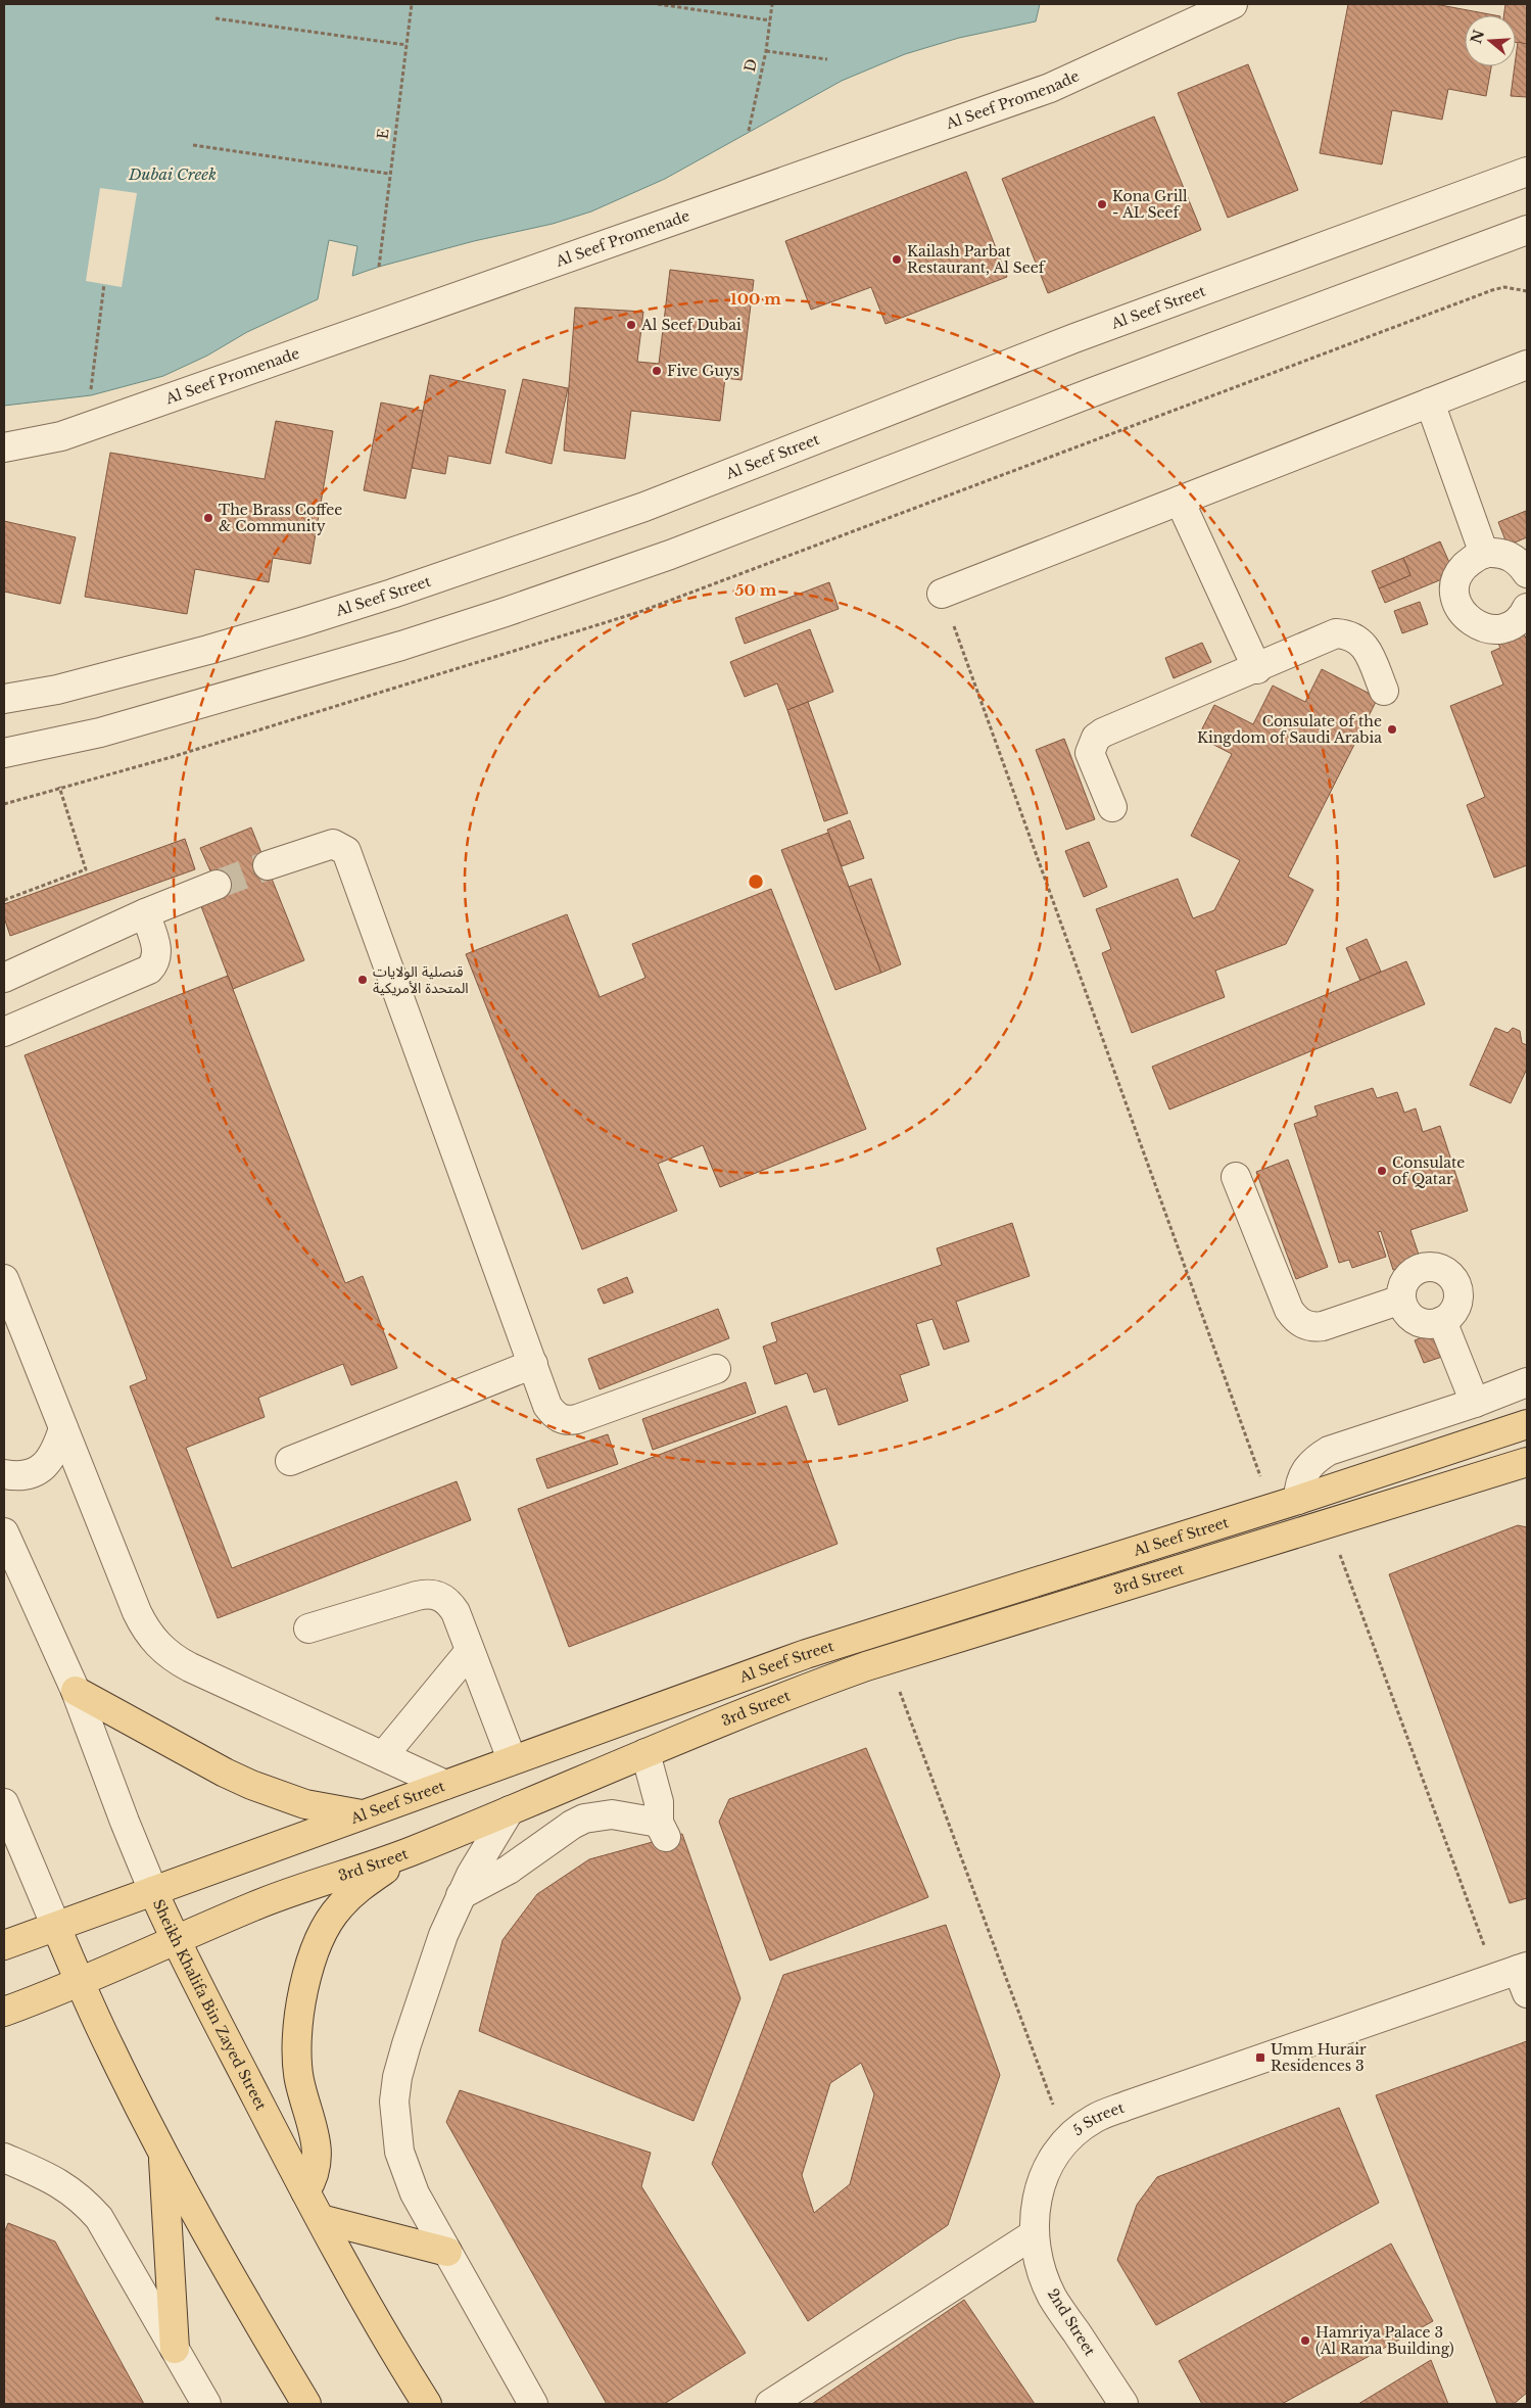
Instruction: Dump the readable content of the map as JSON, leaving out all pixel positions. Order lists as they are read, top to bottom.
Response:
{
  "streets": {
    "main road": ["Al Seef Street", "3rd Street", "Sheikh Khalifa Bin Zayed Street"],
    "street": ["Al Seef Promenade", "5 Street", "2nd Street"],
    "path": ["D", "E"]
  },
  "crossings": [
    ["Al Seef Street", "Sheikh Khalifa Bin Zayed Street"],
    ["3rd Street", "Sheikh Khalifa Bin Zayed Street"],
    ["5 Street", "2nd Street"]
  ],
  "water": ["Dubai Creek"],
  "places": {
    "other": [
      "Kona Grill - AL Seef",
      "Kailash Parbat Restaurant, Al Seef",
      "Al Seef Dubai",
      "Five Guys",
      "The Brass Coffee & Community",
      "Consulate of the Kingdom of Saudi Arabia",
      "قنصلية الولايات المتحدة الأمريكية",
      "Consulate of Qatar",
      "Hamriya Palace 3 (Al Rama Building)"
    ],
    "transit": ["Umm Hurair Residences 3"]
  },
  "north": "left",
  "rings": ["100 m", "50 m"]
}
